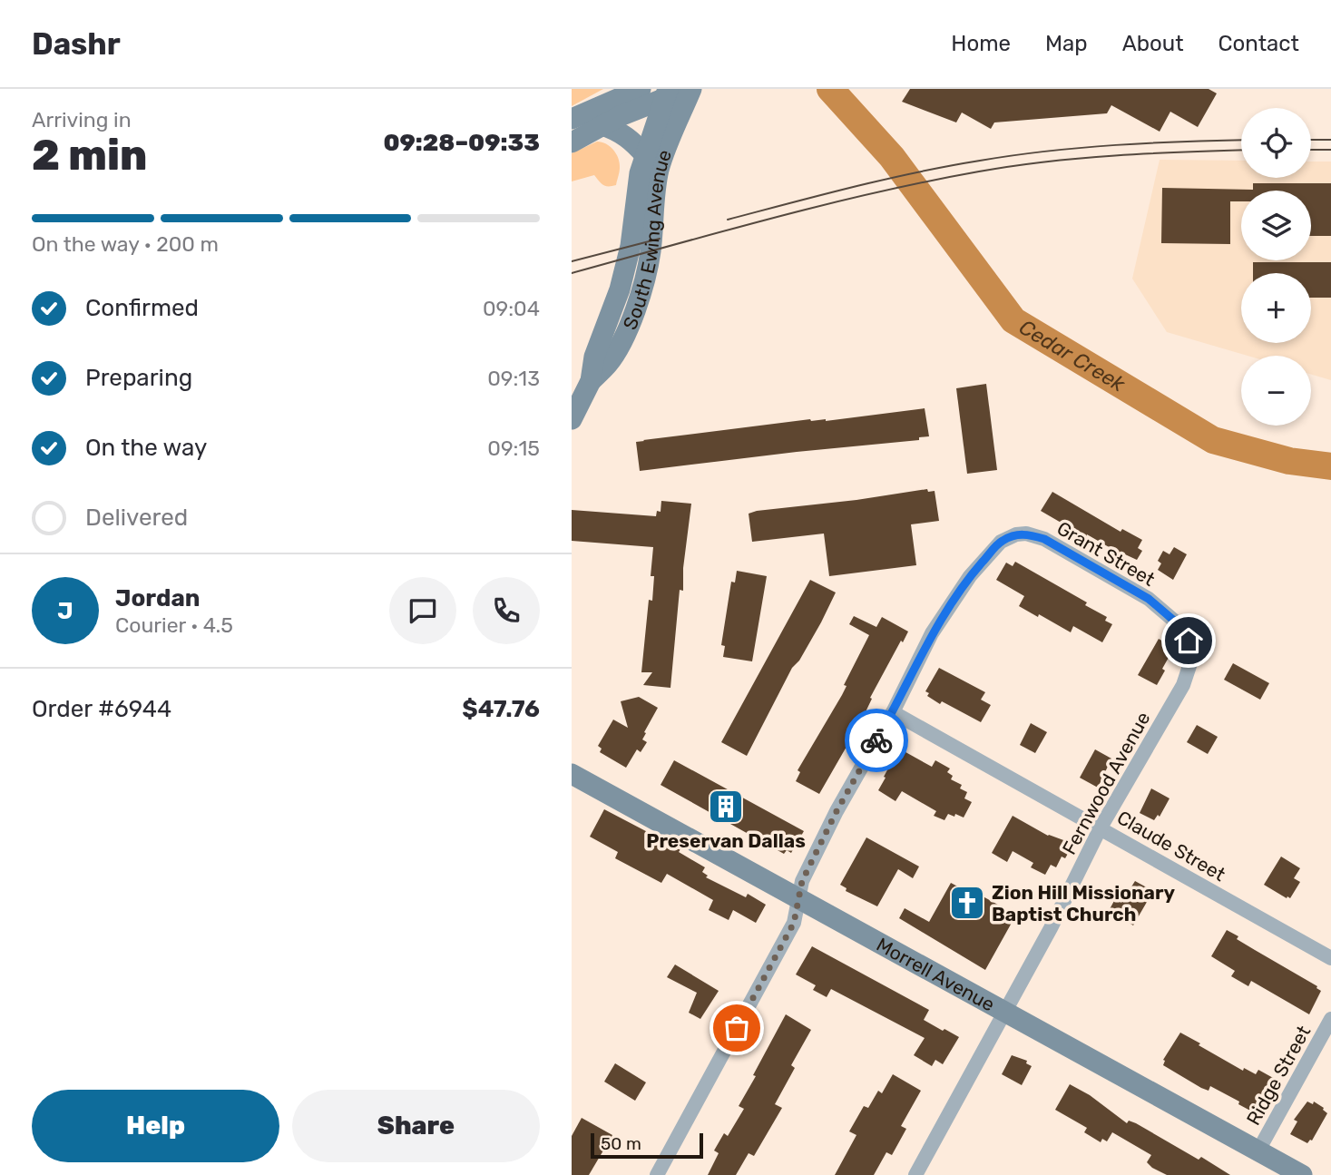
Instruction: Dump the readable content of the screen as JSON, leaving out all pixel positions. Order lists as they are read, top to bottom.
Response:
{
  "streets": {
    "street": [
      "South Ewing Avenue",
      "Grant Street",
      "Fernwood Avenue",
      "Claude Street",
      "Morrell Avenue",
      "Ridge Street"
    ]
  },
  "crossings": [
    ["Grant Street", "Fernwood Avenue"],
    ["Grant Street", "Claude Street"],
    ["Fernwood Avenue", "Claude Street"],
    ["Fernwood Avenue", "Morrell Avenue"],
    ["Morrell Avenue", "Ridge Street"]
  ],
  "water": ["Cedar Creek"],
  "places": {
    "building": ["Preservan Dallas"],
    "church": ["Zion Hill Missionary Baptist Church"]
  },
  "scale_bar": "50 m",
  "page": {
    "header": "Dashr",
    "nav": [
      "Home",
      "Map",
      "About",
      "Contact"
    ],
    "heading": ["2 min", "Arriving in", "09:28–09:33"],
    "panel": [
      "Jordan",
      "Courier · 4.5",
      "Order #6944",
      "$47.76"
    ],
    "map_buttons": ["+", "−"],
    "bar": "On the way · 200 m",
    "list": [
      ["Confirmed", "09:04"],
      ["Preparing", "09:13"],
      ["On the way", "09:15"],
      "Delivered"
    ],
    "round": "J",
    "buttons": ["Help", "Share"],
    "scale": "50 m"
  }
}
